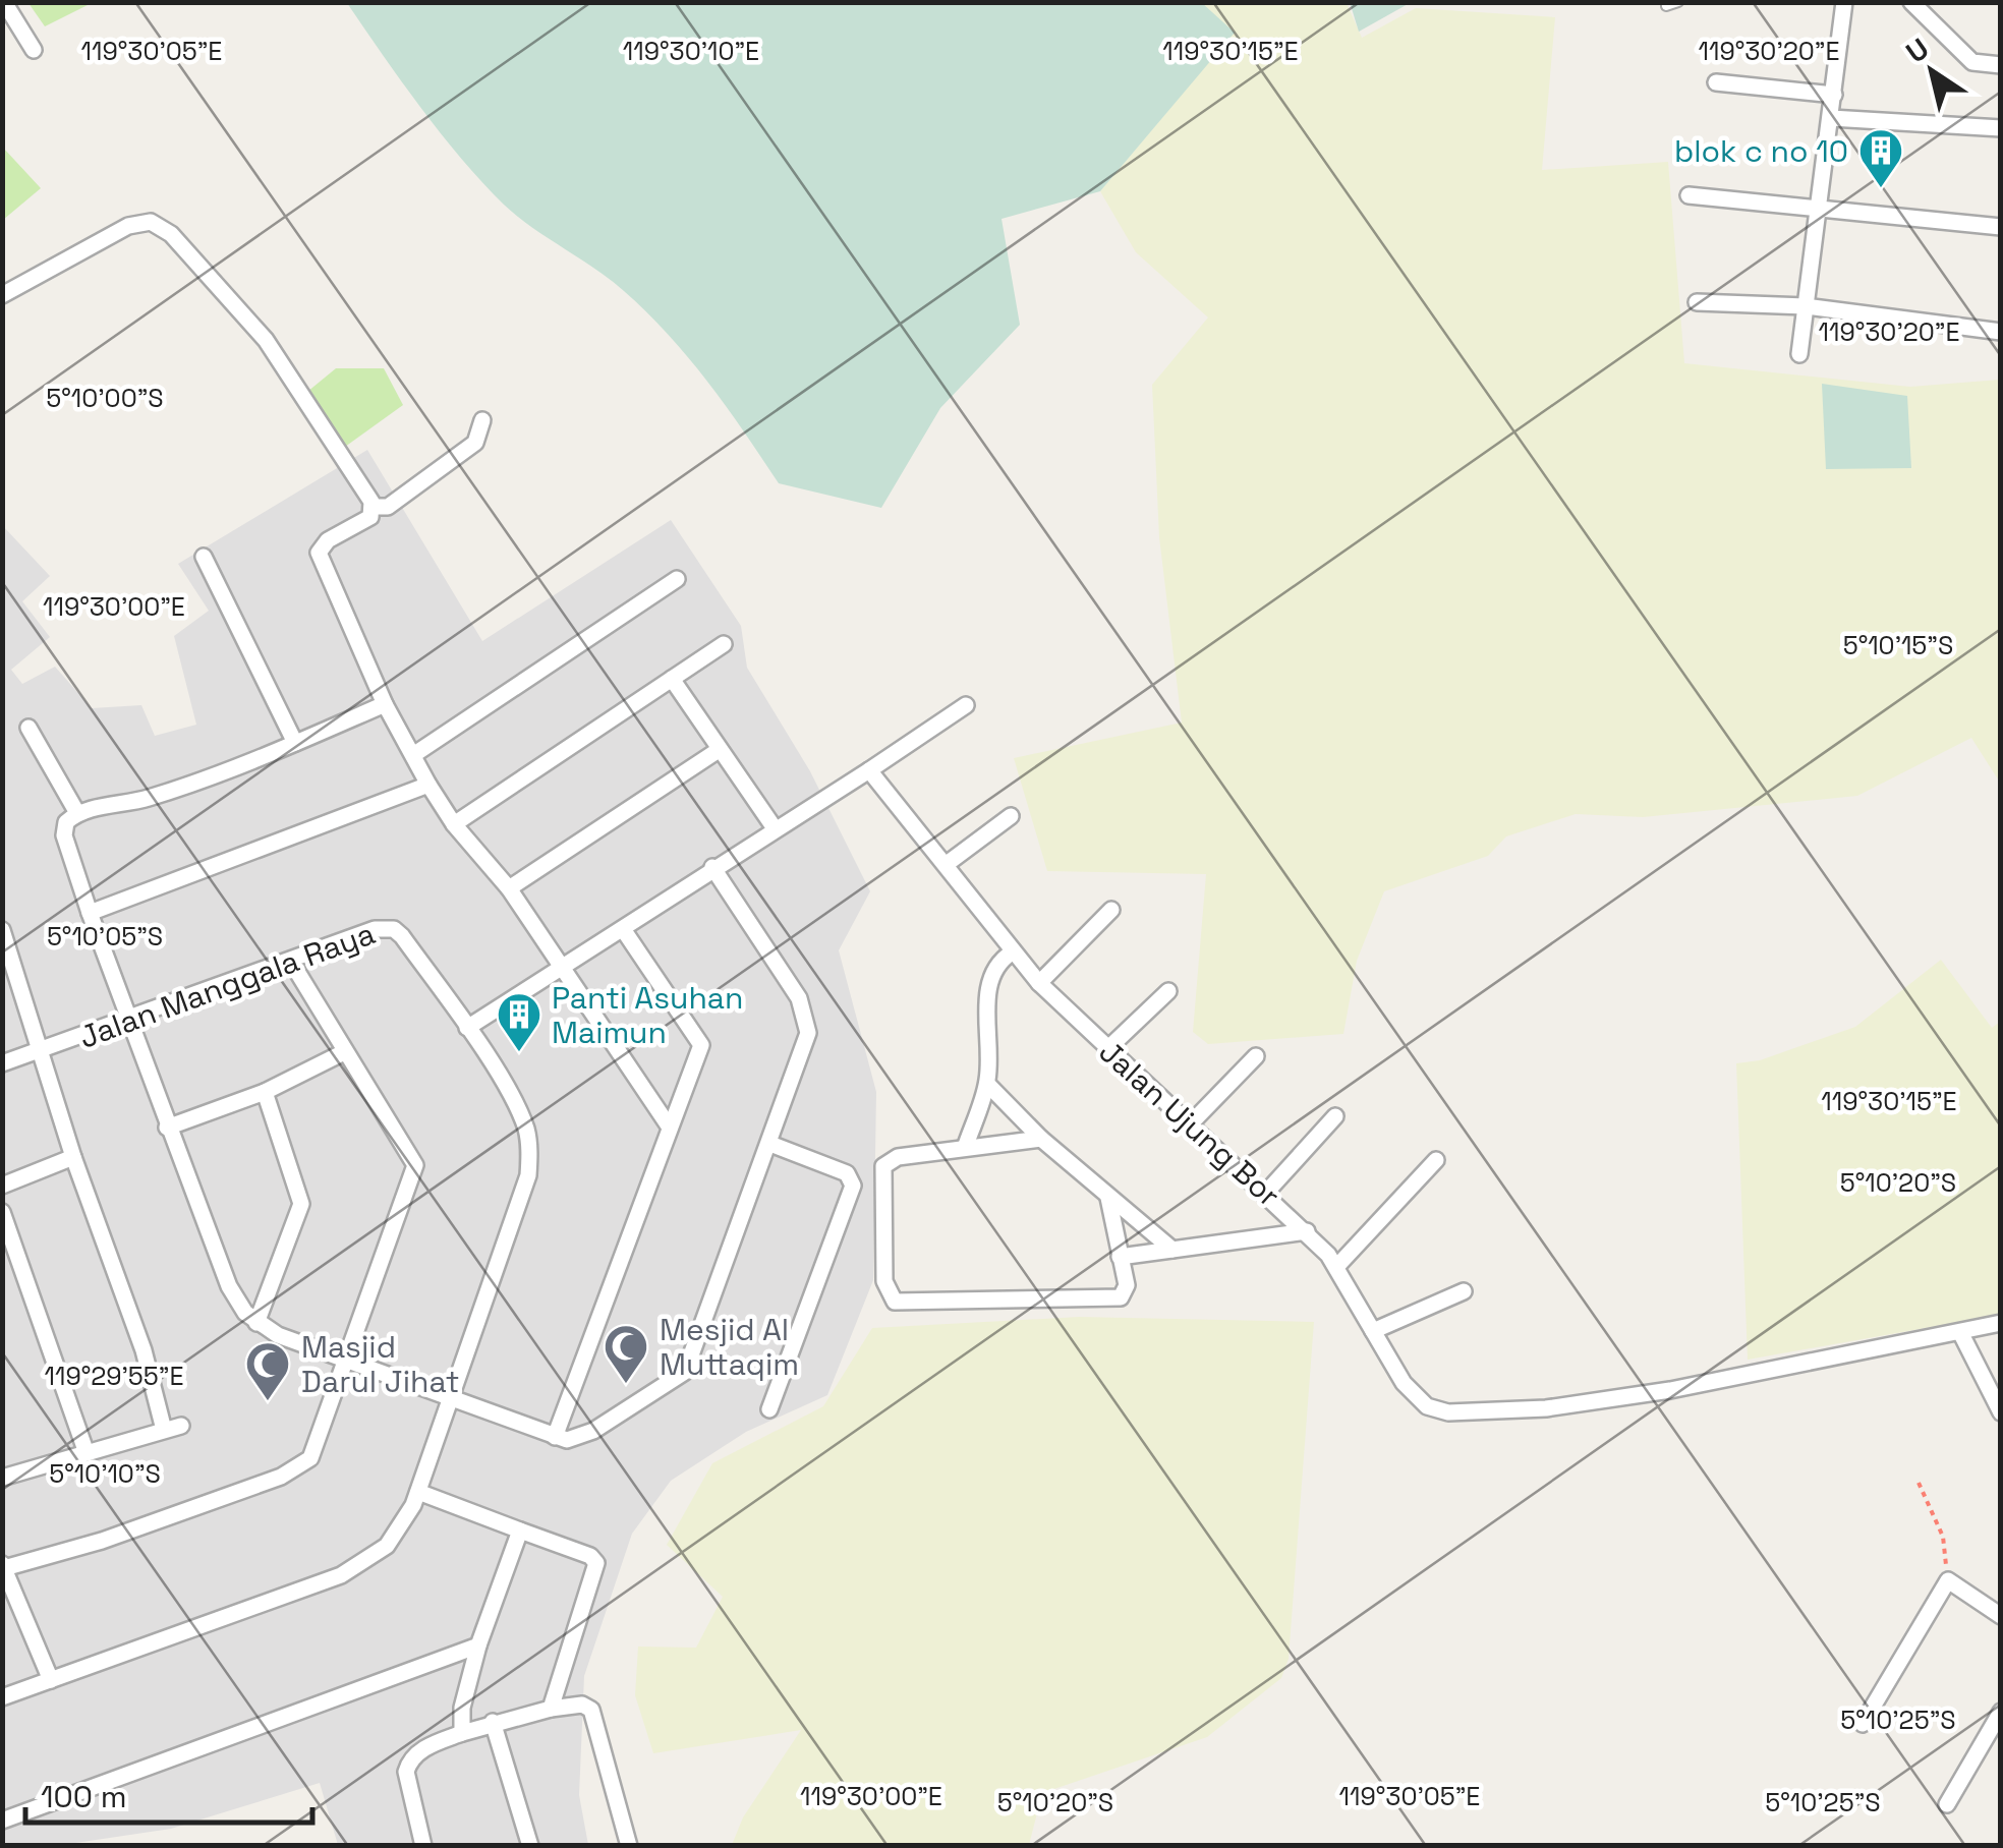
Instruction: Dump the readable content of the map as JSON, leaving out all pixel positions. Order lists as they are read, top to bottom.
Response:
{
  "streets": {
    "street": ["Jalan Manggala Raya", "Jalan Ujung Bor"]
  },
  "places": {
    "building": ["blok c no 10", "Panti Asuhan Maimun"],
    "mosque": ["Mesjid Al Muttaqim", "Masjid Darul Jihat"]
  },
  "scale_bar": "100 m",
  "north": "top left",
  "coordinates": [
    "119°30'05\"E",
    "119°30'10\"E",
    "119°30'15\"E",
    "119°30'20\"E",
    "5°10'00\"S",
    "119°30'00\"E",
    "5°10'15\"S",
    "5°10'05\"S",
    "5°10'20\"S",
    "119°29'55\"E",
    "5°10'10\"S",
    "5°10'25\"S"
  ]
}
